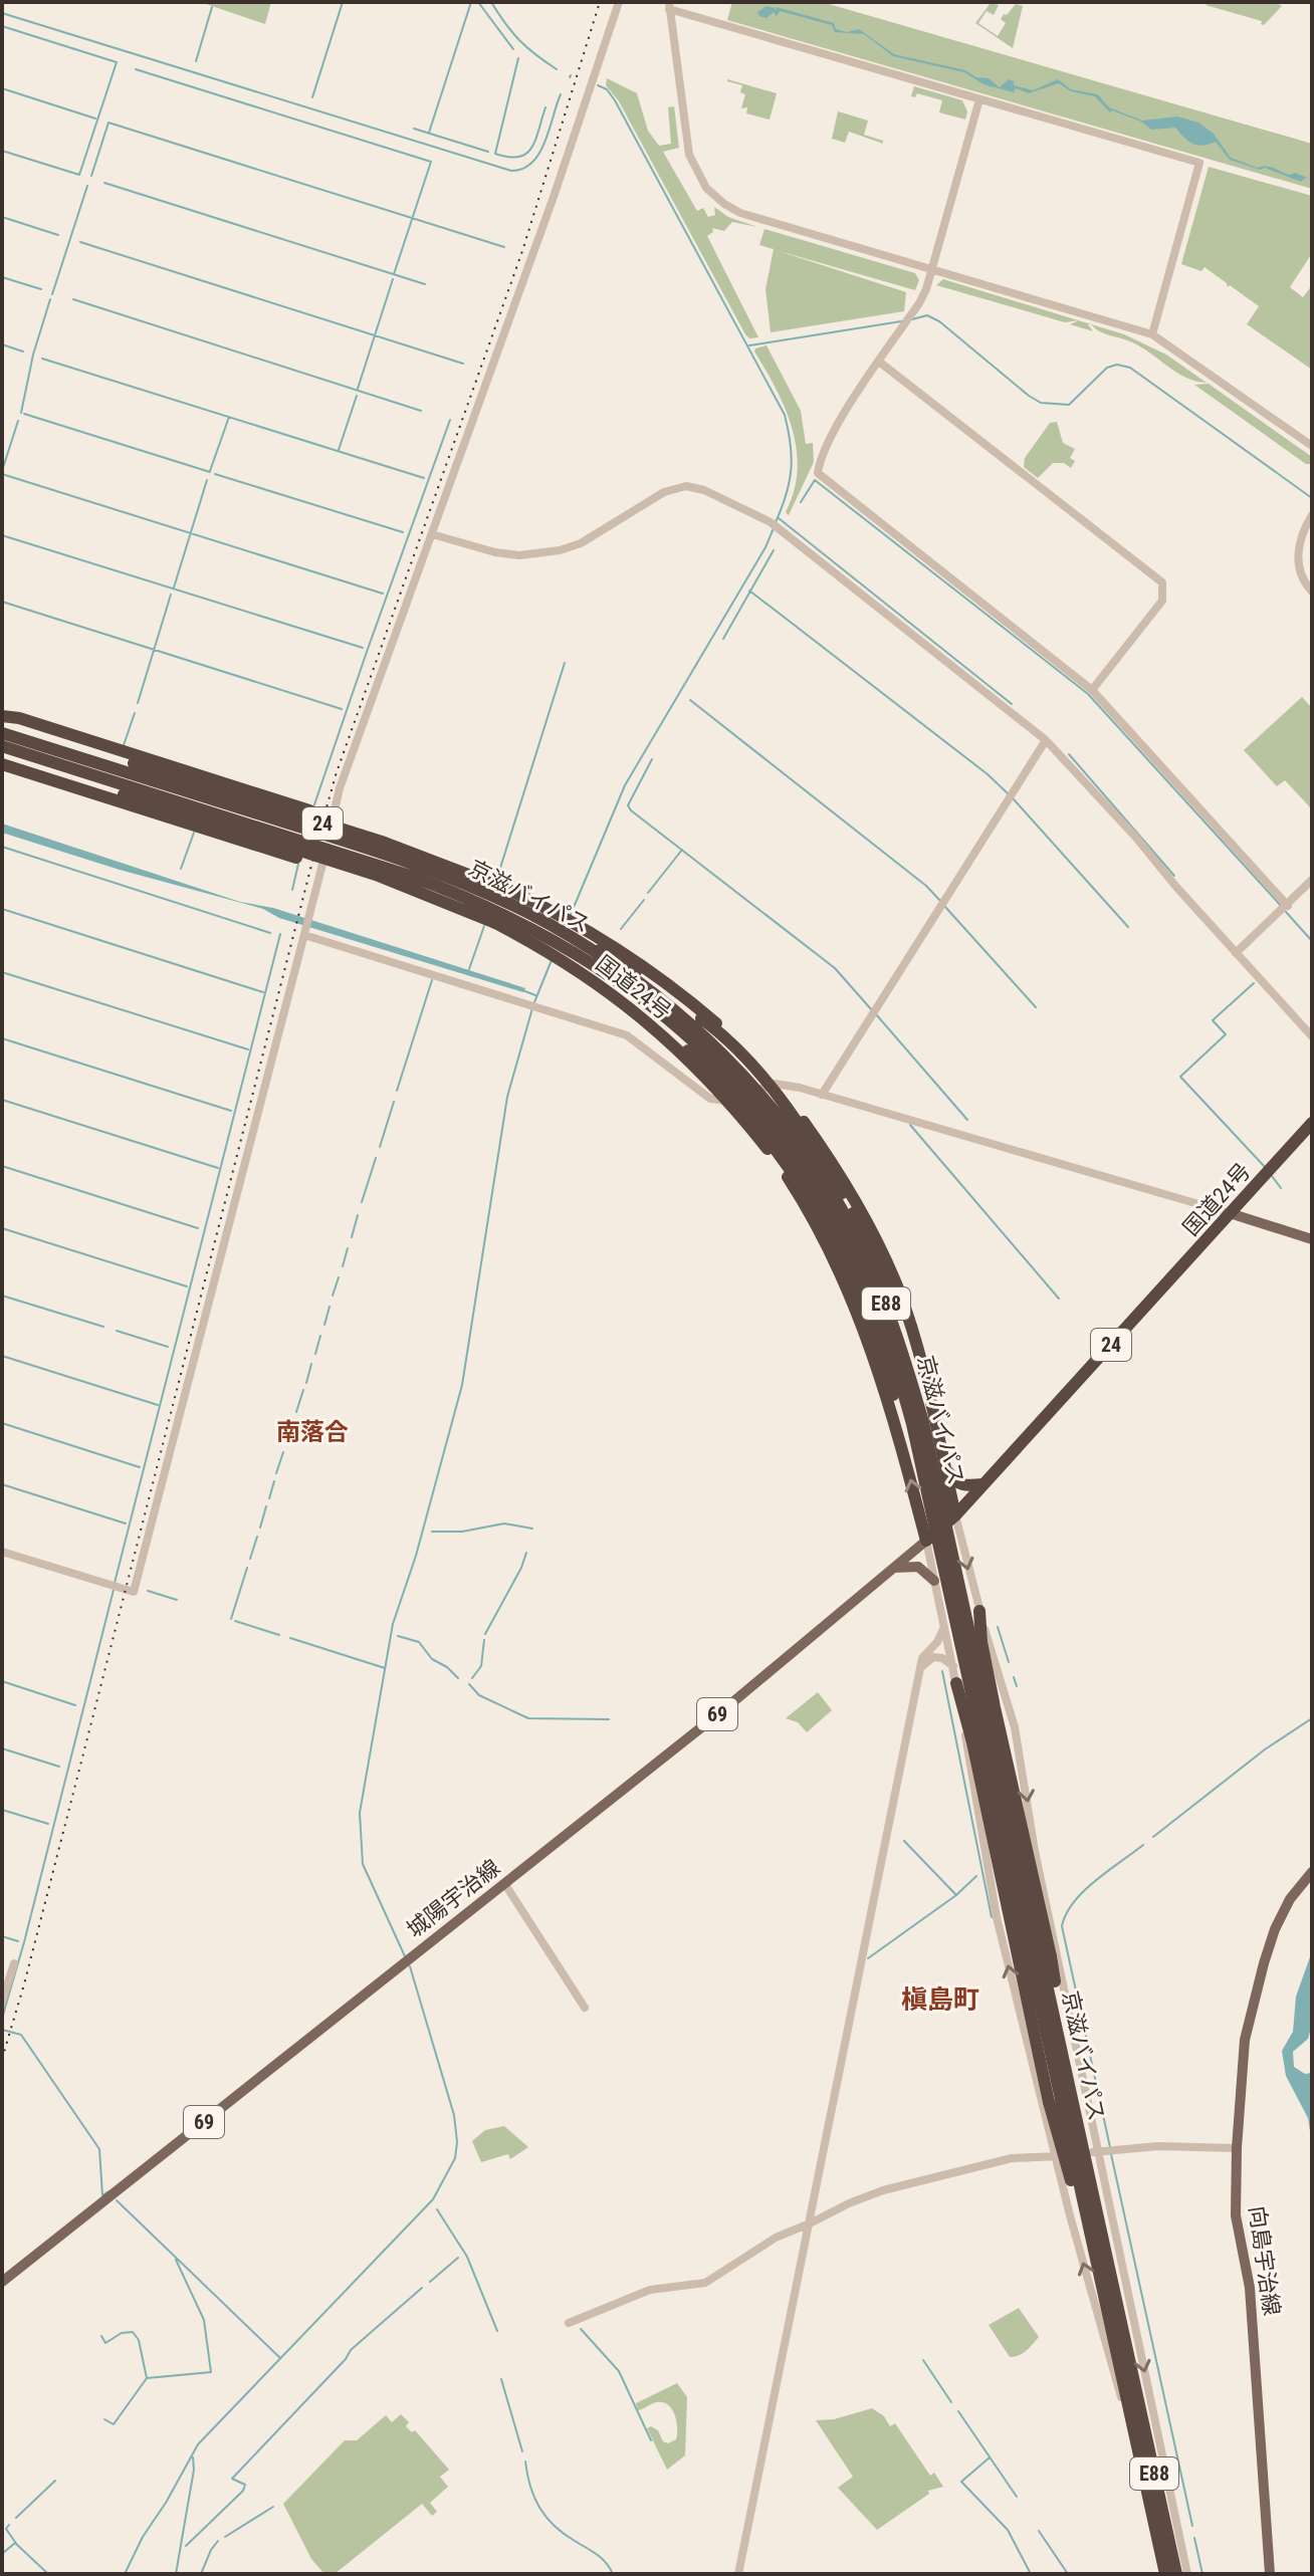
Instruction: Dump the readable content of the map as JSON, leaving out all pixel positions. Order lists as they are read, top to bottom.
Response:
{
  "streets": {
    "highway": [
      "24",
      "京滋バイパス",
      "国道24号",
      "E88"
    ],
    "main road": ["69", "城陽宇治線", "向島宇治線"]
  },
  "crossings": [
    ["国道24号", "城陽宇治線"]
  ],
  "districts": ["南落合", "槇島町"]
}
